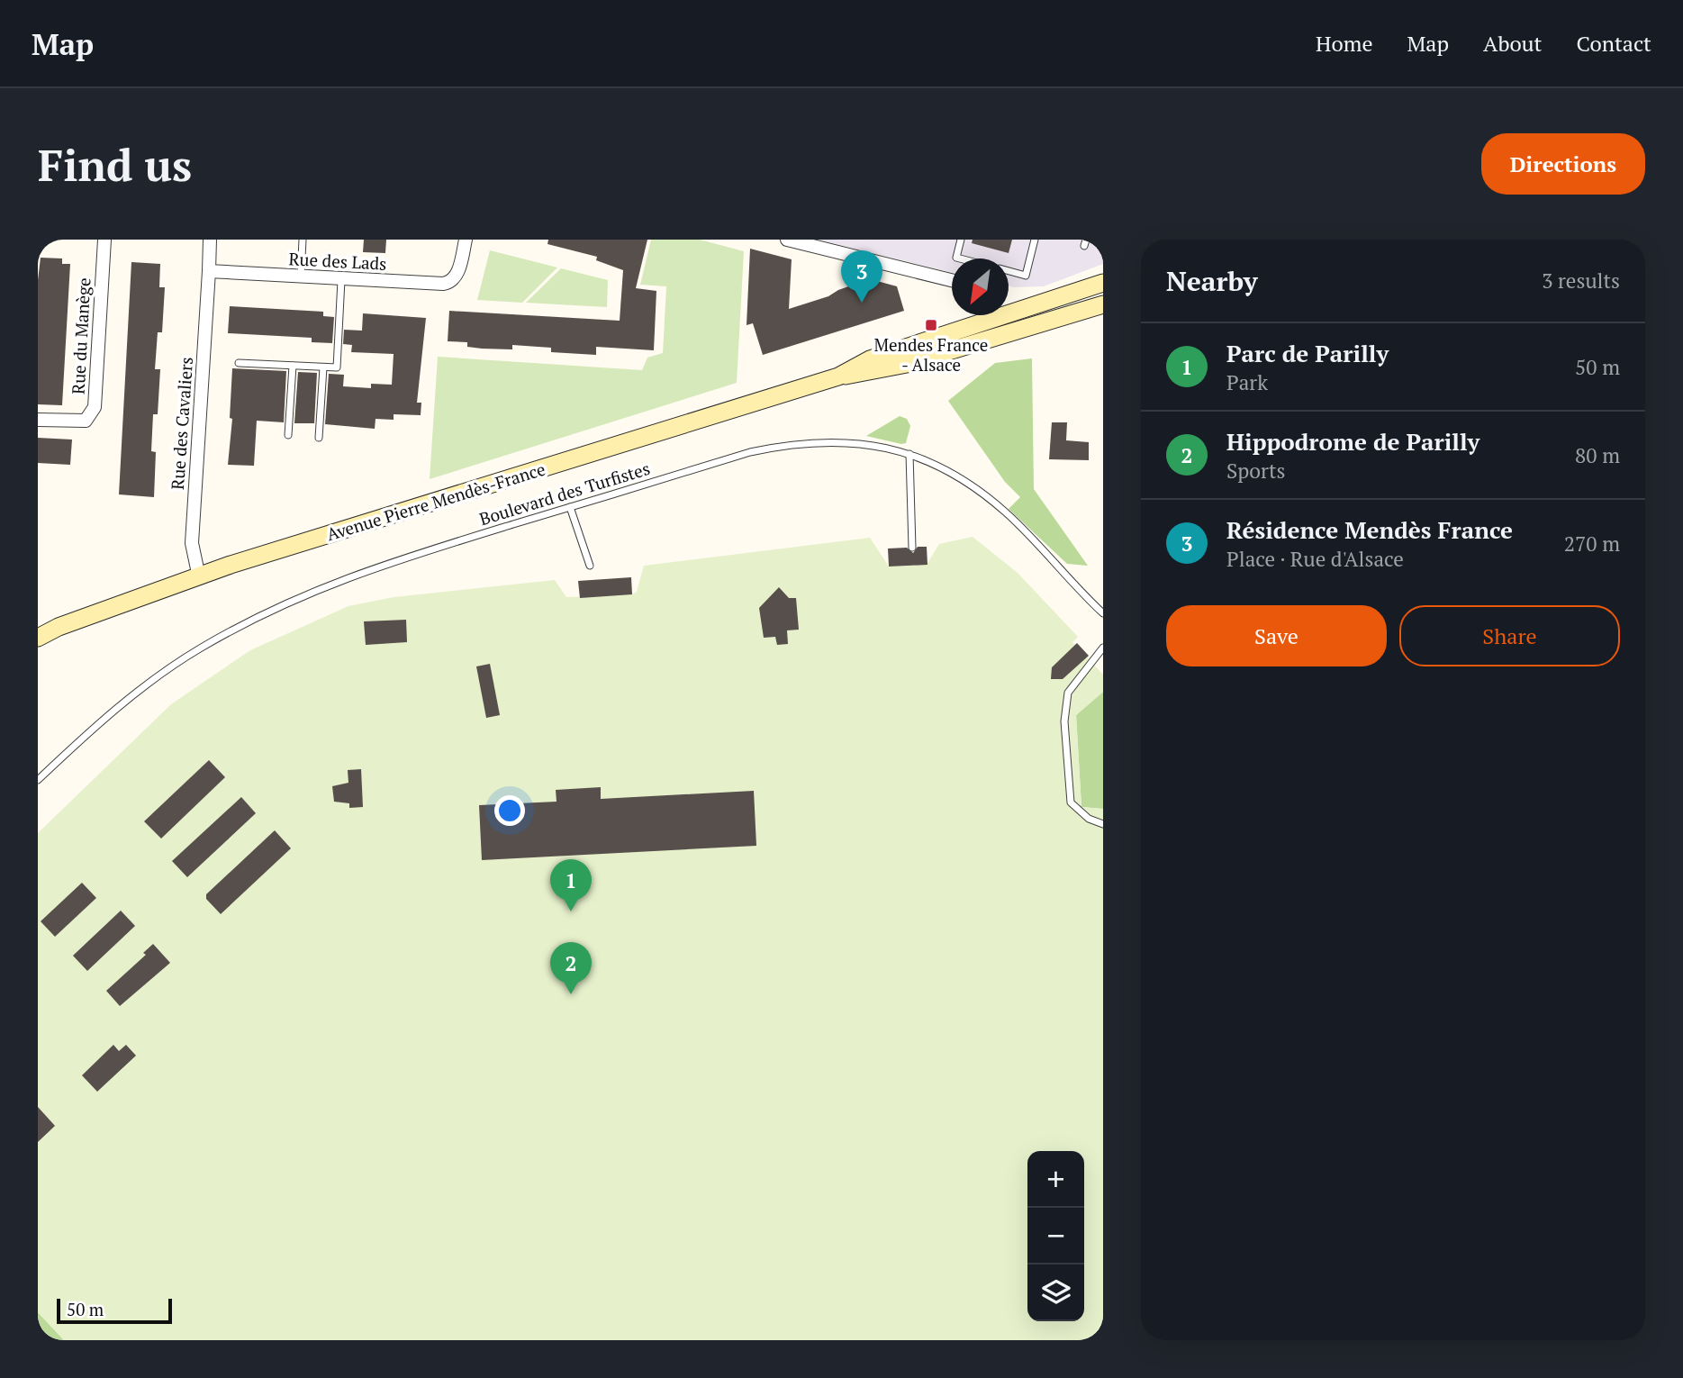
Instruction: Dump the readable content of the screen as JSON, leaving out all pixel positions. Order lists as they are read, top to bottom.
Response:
{
  "streets": {
    "main road": ["Avenue Pierre Mendès-France"],
    "street": ["Rue des Lads", "Rue du Manège", "Rue des Cavaliers"],
    "lane": ["Boulevard des Turfistes"]
  },
  "crossings": [
    ["Rue des Lads", "Rue des Cavaliers"],
    ["Rue des Cavaliers", "Avenue Pierre Mendès-France"]
  ],
  "places": {
    "transit": ["Mendes France - Alsace"]
  },
  "scale_bar": "50 m",
  "north": "bottom left",
  "page": {
    "header": "Map",
    "nav": [
      "Home",
      "Map",
      "About",
      "Contact"
    ],
    "buttons": [
      "Directions",
      ["Save", "Share"]
    ],
    "title": "Find us",
    "heading": ["Nearby", "3 results"],
    "pins": ["3", "1", "2"],
    "list": [
      {
        "mark": "1",
        "name": "Parc de Parilly",
        "note": "Park",
        "value": "50 m"
      },
      {
        "mark": "2",
        "name": "Hippodrome de Parilly",
        "note": "Sports",
        "value": "80 m"
      },
      {
        "mark": "3",
        "name": "Résidence Mendès France",
        "note": "Place · Rue d'Alsace",
        "value": "270 m"
      }
    ],
    "map_buttons": ["+", "−"],
    "scale": "50 m"
  }
}
